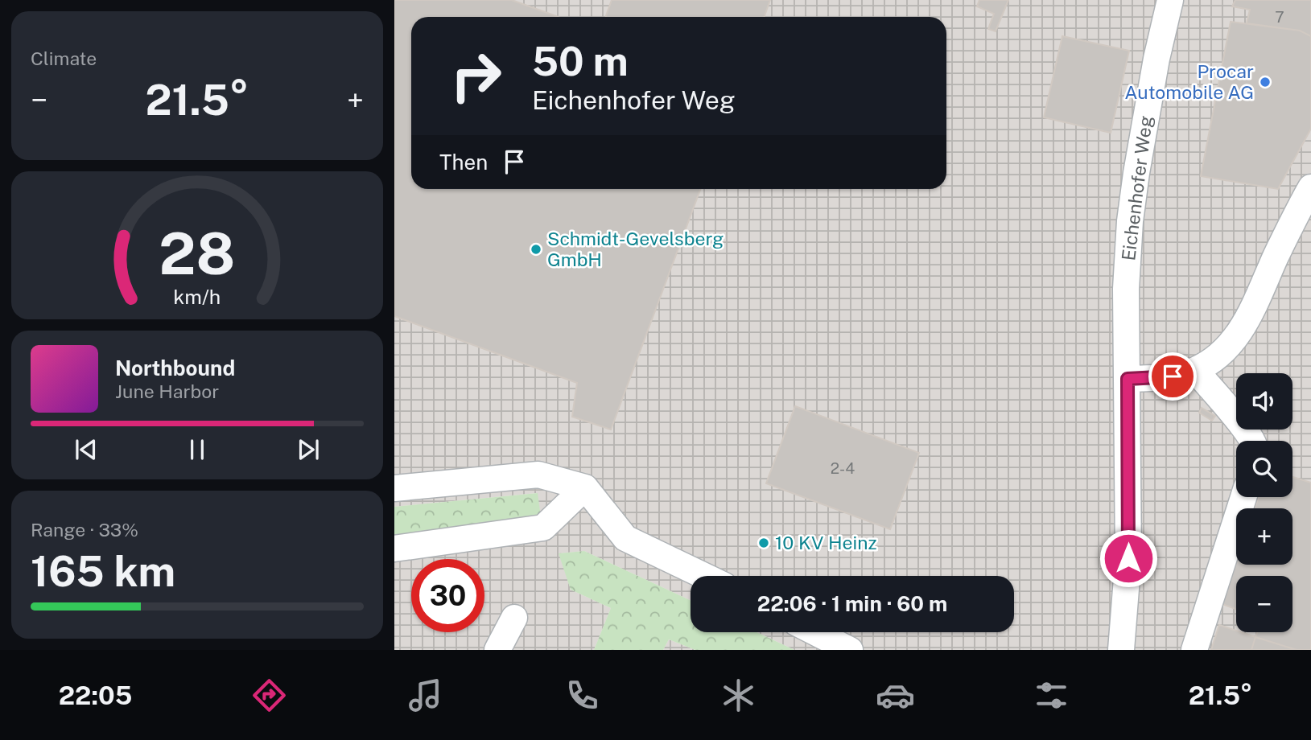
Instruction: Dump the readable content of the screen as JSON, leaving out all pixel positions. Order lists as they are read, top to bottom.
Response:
{
  "streets": {
    "street": ["Eichenhofer Weg"]
  },
  "places": ["Procar Automobile AG", "Schmidt-Gevelsberg GmbH", "10 KV Heinz"],
  "house_numbers": ["7", "2-4"],
  "page": {
    "tile": [
      "Climate",
      ["Range · 33%", "165 km"]
    ],
    "turn": ["50 m", "Eichenhofer Weg"],
    "heat": ["−", "21.5°", "+"],
    "then": "Then",
    "song": ["Northbound", "June Harbor"],
    "map_buttons": ["+", "−"],
    "limit": "30",
    "trip": "22:06 · 1 min · 60 m",
    "tabs": ["22:05", "21.5°"],
    "gauge": ["28", "km/h"]
  }
}
